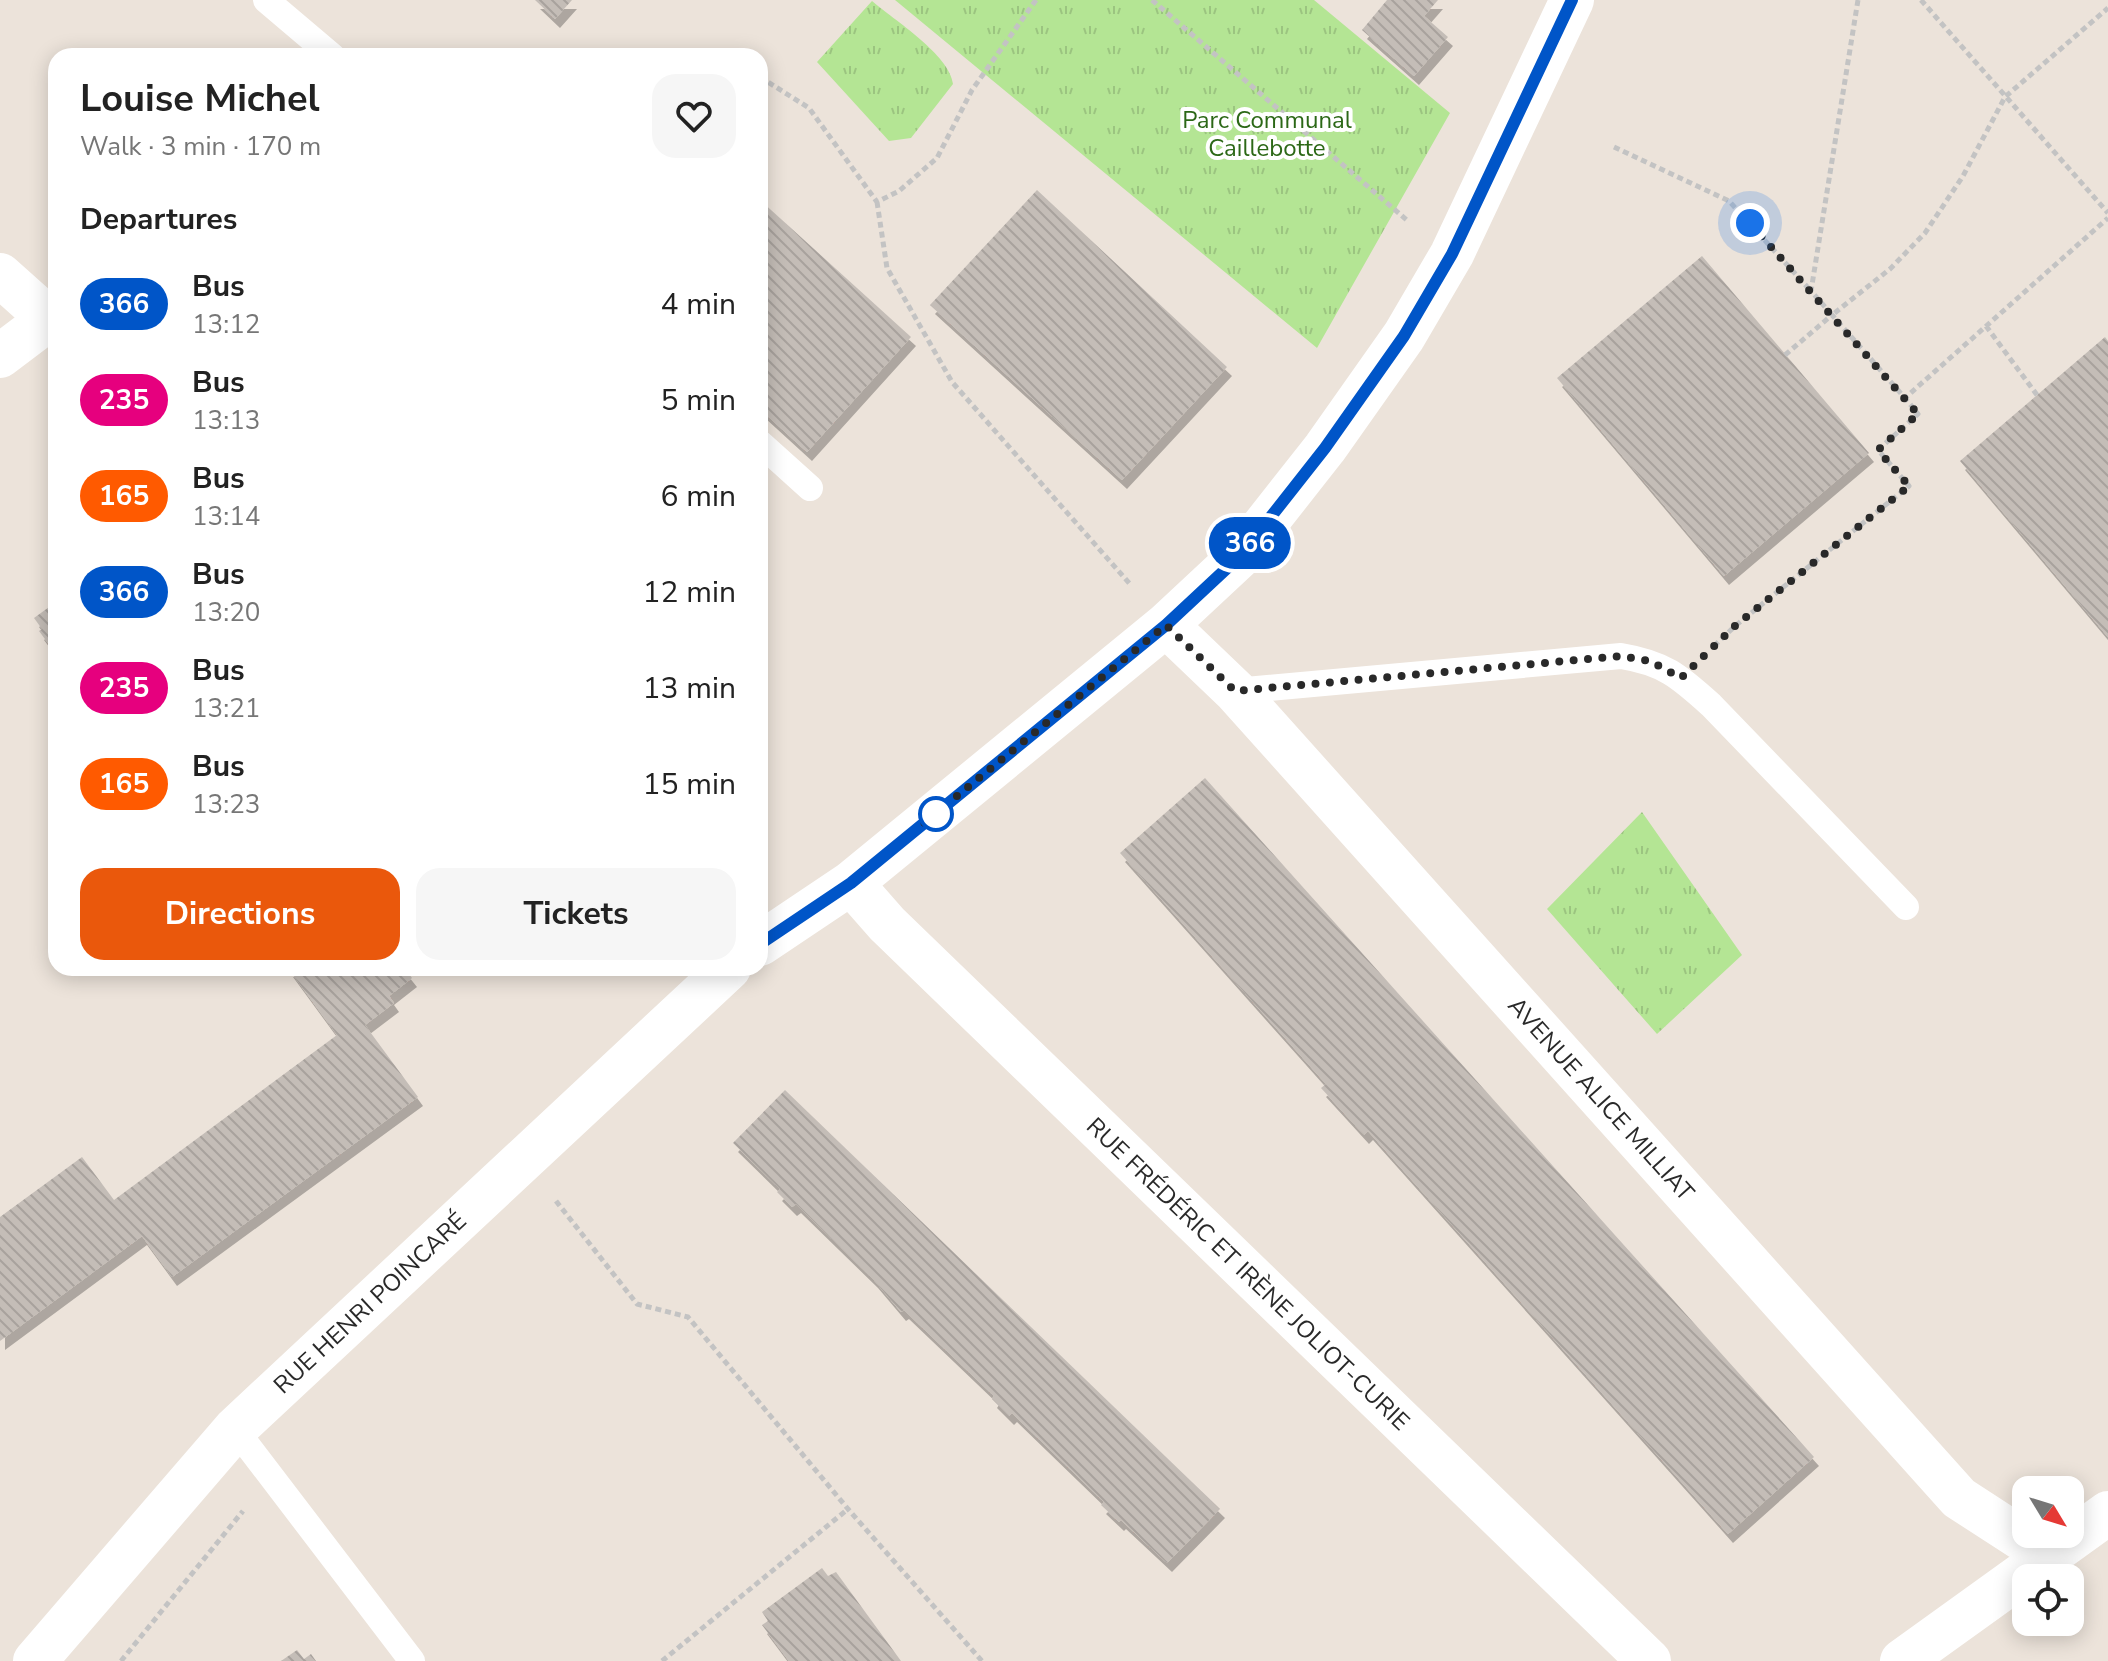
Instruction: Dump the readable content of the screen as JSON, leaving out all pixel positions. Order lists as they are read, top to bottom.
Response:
{
  "streets": {
    "street": ["AVENUE ALICE MILLIAT", "RUE FRÉDÉRIC ET IRÈNE JOLIOT-CURIE", "RUE HENRI POINCARÉ"]
  },
  "parks": ["Parc Communal Caillebotte"],
  "lines": ["bus line 366"],
  "north": "bottom right",
  "page": {
    "on_map": "366",
    "heading": [
      ["Louise Michel", "Walk · 3 min · 170 m"],
      "Departures"
    ],
    "list": [
      {
        "mark": "366",
        "name": "Bus",
        "note": "13:12",
        "value": "4 min"
      },
      {
        "mark": "235",
        "name": "Bus",
        "note": "13:13",
        "value": "5 min"
      },
      {
        "mark": "165",
        "name": "Bus",
        "note": "13:14",
        "value": "6 min"
      },
      {
        "mark": "366",
        "name": "Bus",
        "note": "13:20",
        "value": "12 min"
      },
      {
        "mark": "235",
        "name": "Bus",
        "note": "13:21",
        "value": "13 min"
      },
      {
        "mark": "165",
        "name": "Bus",
        "note": "13:23",
        "value": "15 min"
      }
    ],
    "buttons": ["Directions", "Tickets"]
  }
}
